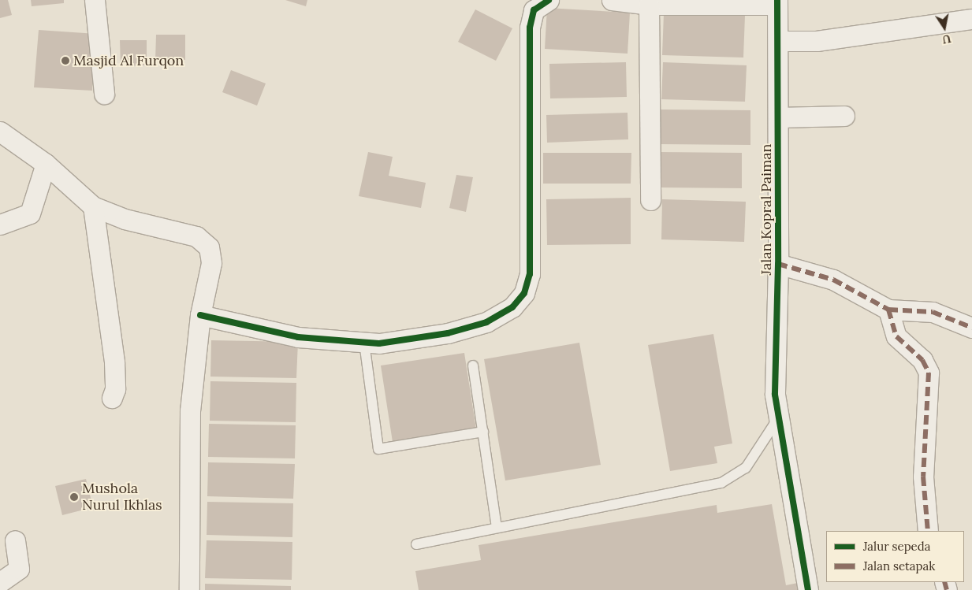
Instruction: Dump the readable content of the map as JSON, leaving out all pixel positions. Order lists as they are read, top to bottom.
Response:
{
  "streets": {
    "street": ["Jalan Kopral Paiman"]
  },
  "places": ["Masjid Al Furqon", "Mushola Nurul Ikhlas"],
  "legend": ["Jalur sepeda", "Jalan setapak"],
  "north": "bottom"
}
